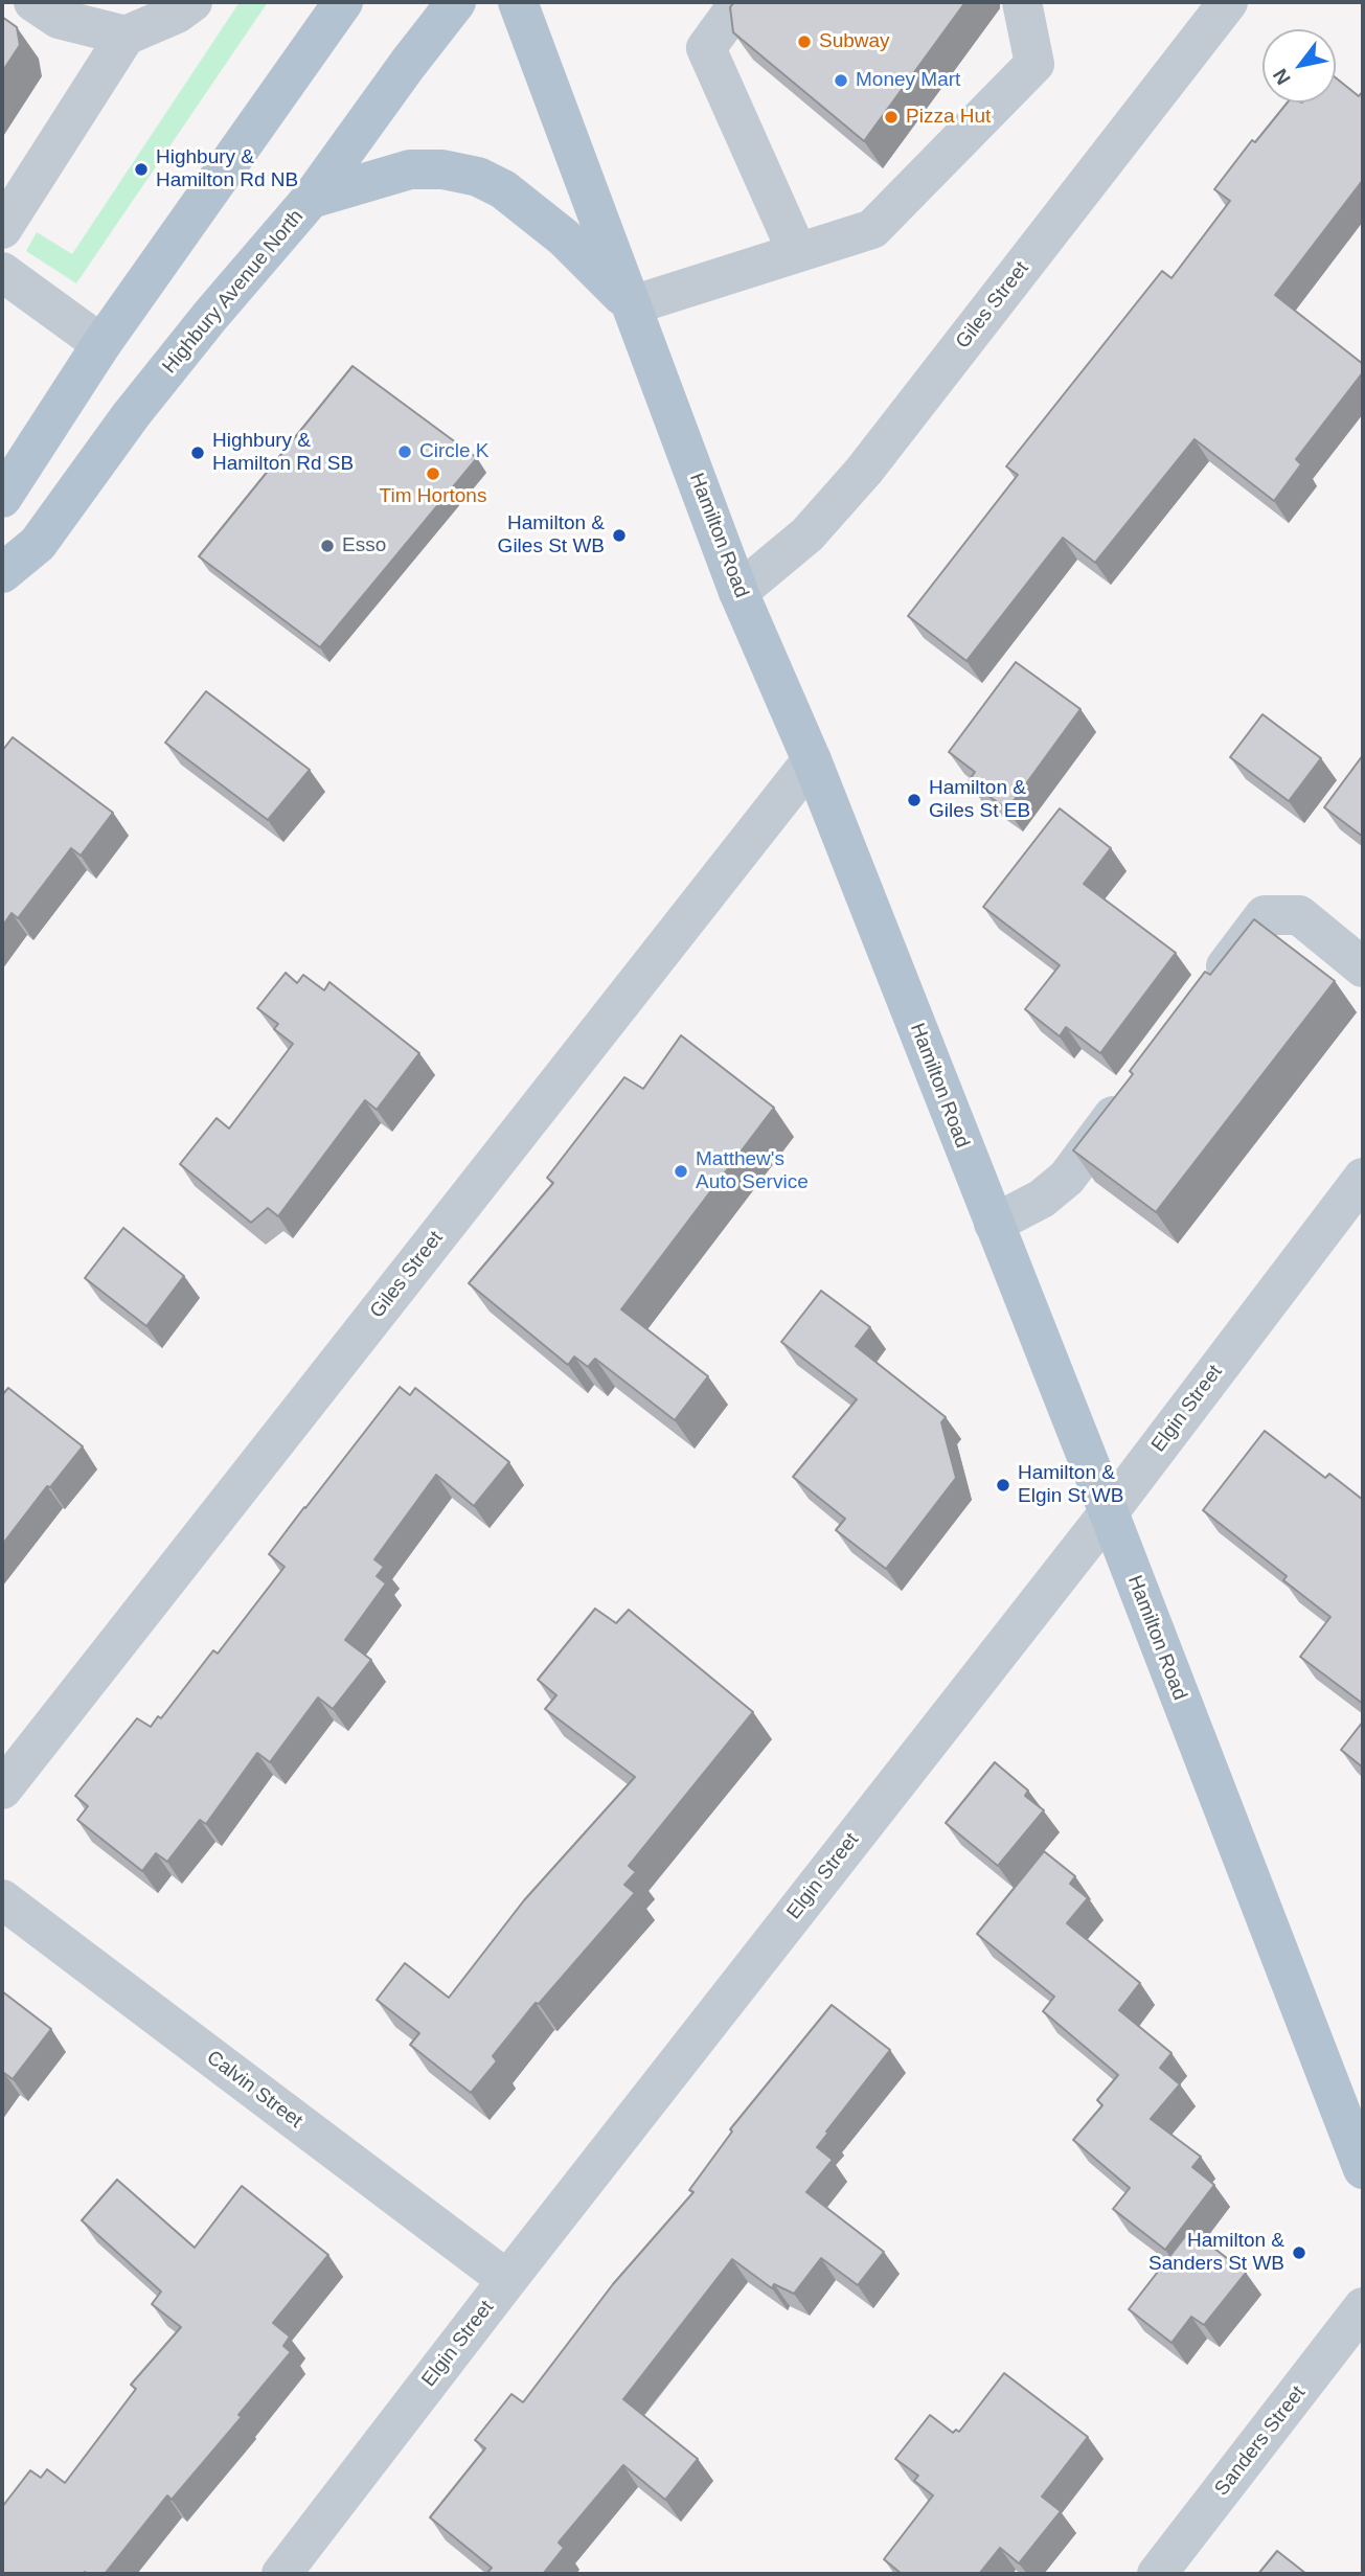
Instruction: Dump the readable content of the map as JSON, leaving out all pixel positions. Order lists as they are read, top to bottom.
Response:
{
  "streets": {
    "main road": ["Highbury Avenue North", "Hamilton Road"],
    "street": [
      "Giles Street",
      "Elgin Street",
      "Calvin Street",
      "Sanders Street"
    ]
  },
  "crossings": [
    ["Giles Street", "Hamilton Road"],
    ["Hamilton Road", "Elgin Street"],
    ["Elgin Street", "Calvin Street"]
  ],
  "places": [
    "Subway",
    "Money Mart",
    "Pizza Hut",
    "Highbury & Hamilton Rd NB",
    "Circle K",
    "Highbury & Hamilton Rd SB",
    "Tim Hortons",
    "Hamilton & Giles St WB",
    "Esso",
    "Hamilton & Giles St EB",
    "Matthew's Auto Service",
    "Hamilton & Elgin St WB",
    "Hamilton & Sanders St WB"
  ],
  "north": "bottom left"
}
